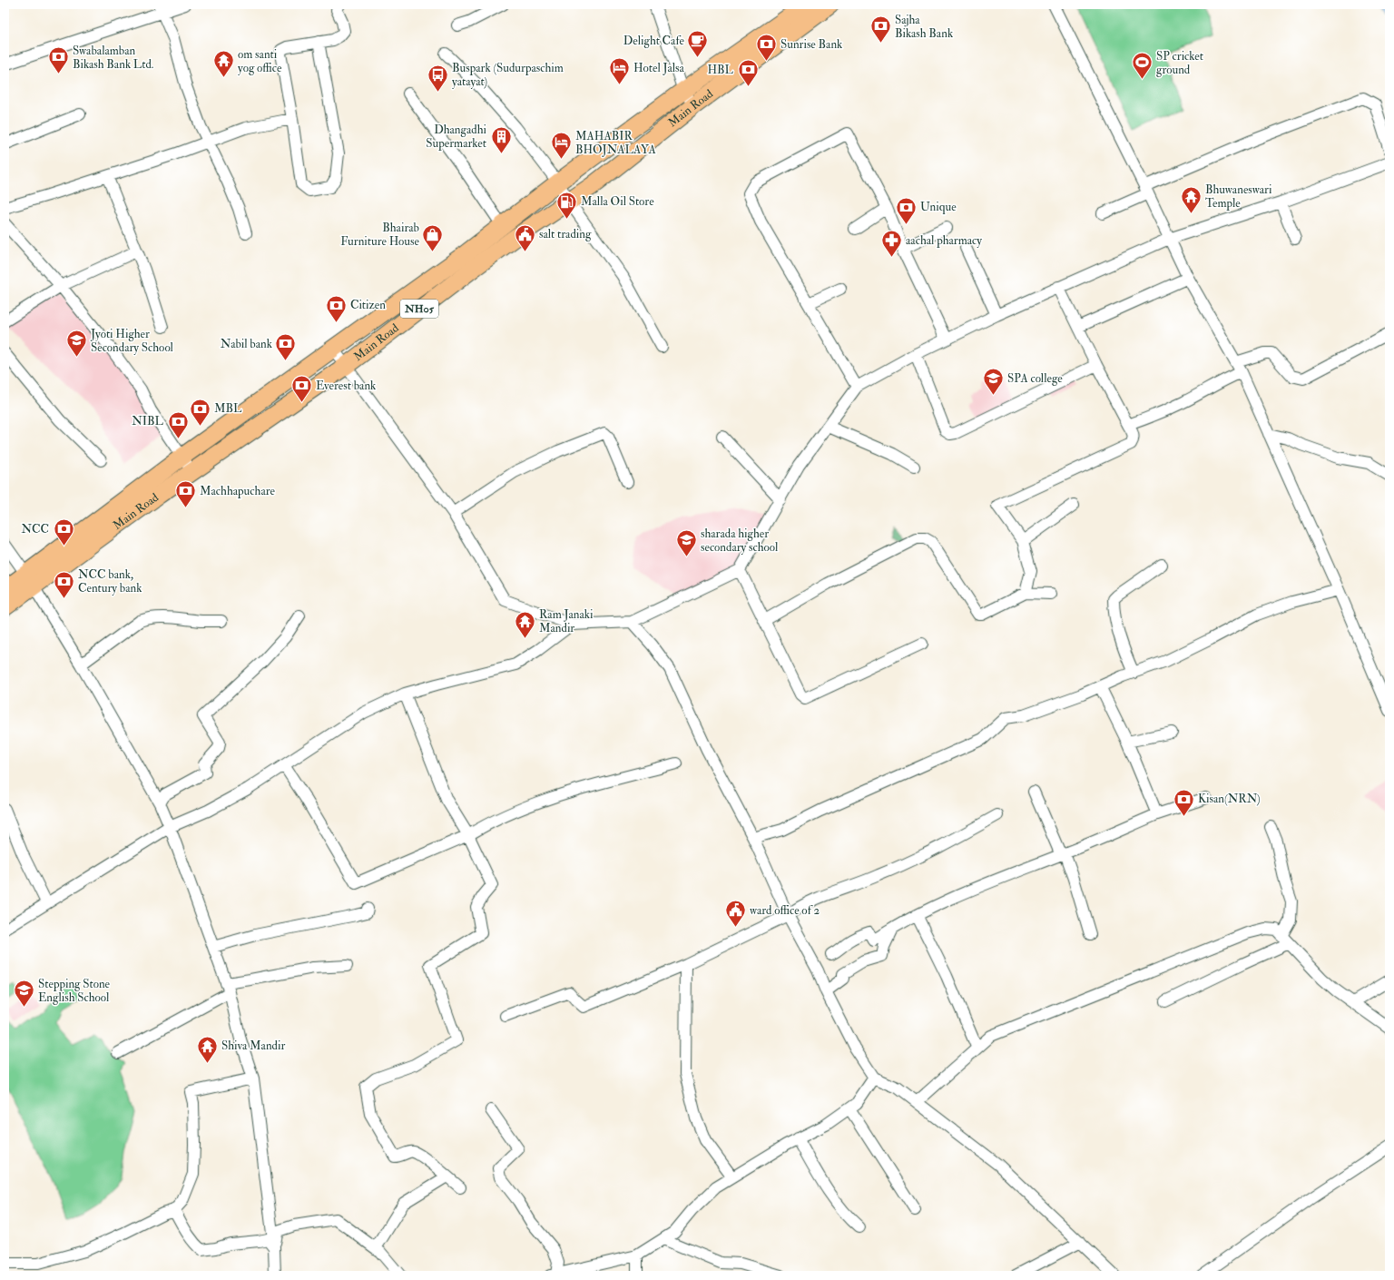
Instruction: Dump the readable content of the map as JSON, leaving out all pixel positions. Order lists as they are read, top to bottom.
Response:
{
  "streets": {
    "main road": ["Main Road", "NH05"]
  },
  "places": {
    "bank": [
      "Sajha Bikash Bank",
      "Sunrise Bank",
      "Swabalamban Bikash Bank Ltd.",
      "HBL",
      "Unique",
      "Citizen",
      "Nabil bank",
      "Everest bank",
      "MBL",
      "NIBL",
      "Machhapuchare",
      "NCC",
      "NCC bank, Century bank",
      "Kisan(NRN)"
    ],
    "cafe": ["Delight Cafe"],
    "temple": [
      "om santi yog office",
      "Bhuwaneswari Temple",
      "Ram Janaki Mandir",
      "Shiva Mandir"
    ],
    "sports": ["SP cricket ground"],
    "hotel": ["Hotel Jalsa", "MAHABIR BHOJNALAYA"],
    "bus stop": ["Buspark (Sudurpaschim yatayat)"],
    "building": ["Dhangadhi Supermarket"],
    "fuel station": ["Malla Oil Store"],
    "shop": ["Bhairab Furniture House"],
    "public building": ["salt trading", "ward office of 2"],
    "pharmacy": ["aachal pharmacy"],
    "school or university": [
      "Jyoti Higher Secondary School",
      "SPA college",
      "sharada higher secondary school",
      "Stepping Stone English School"
    ]
  }
}
